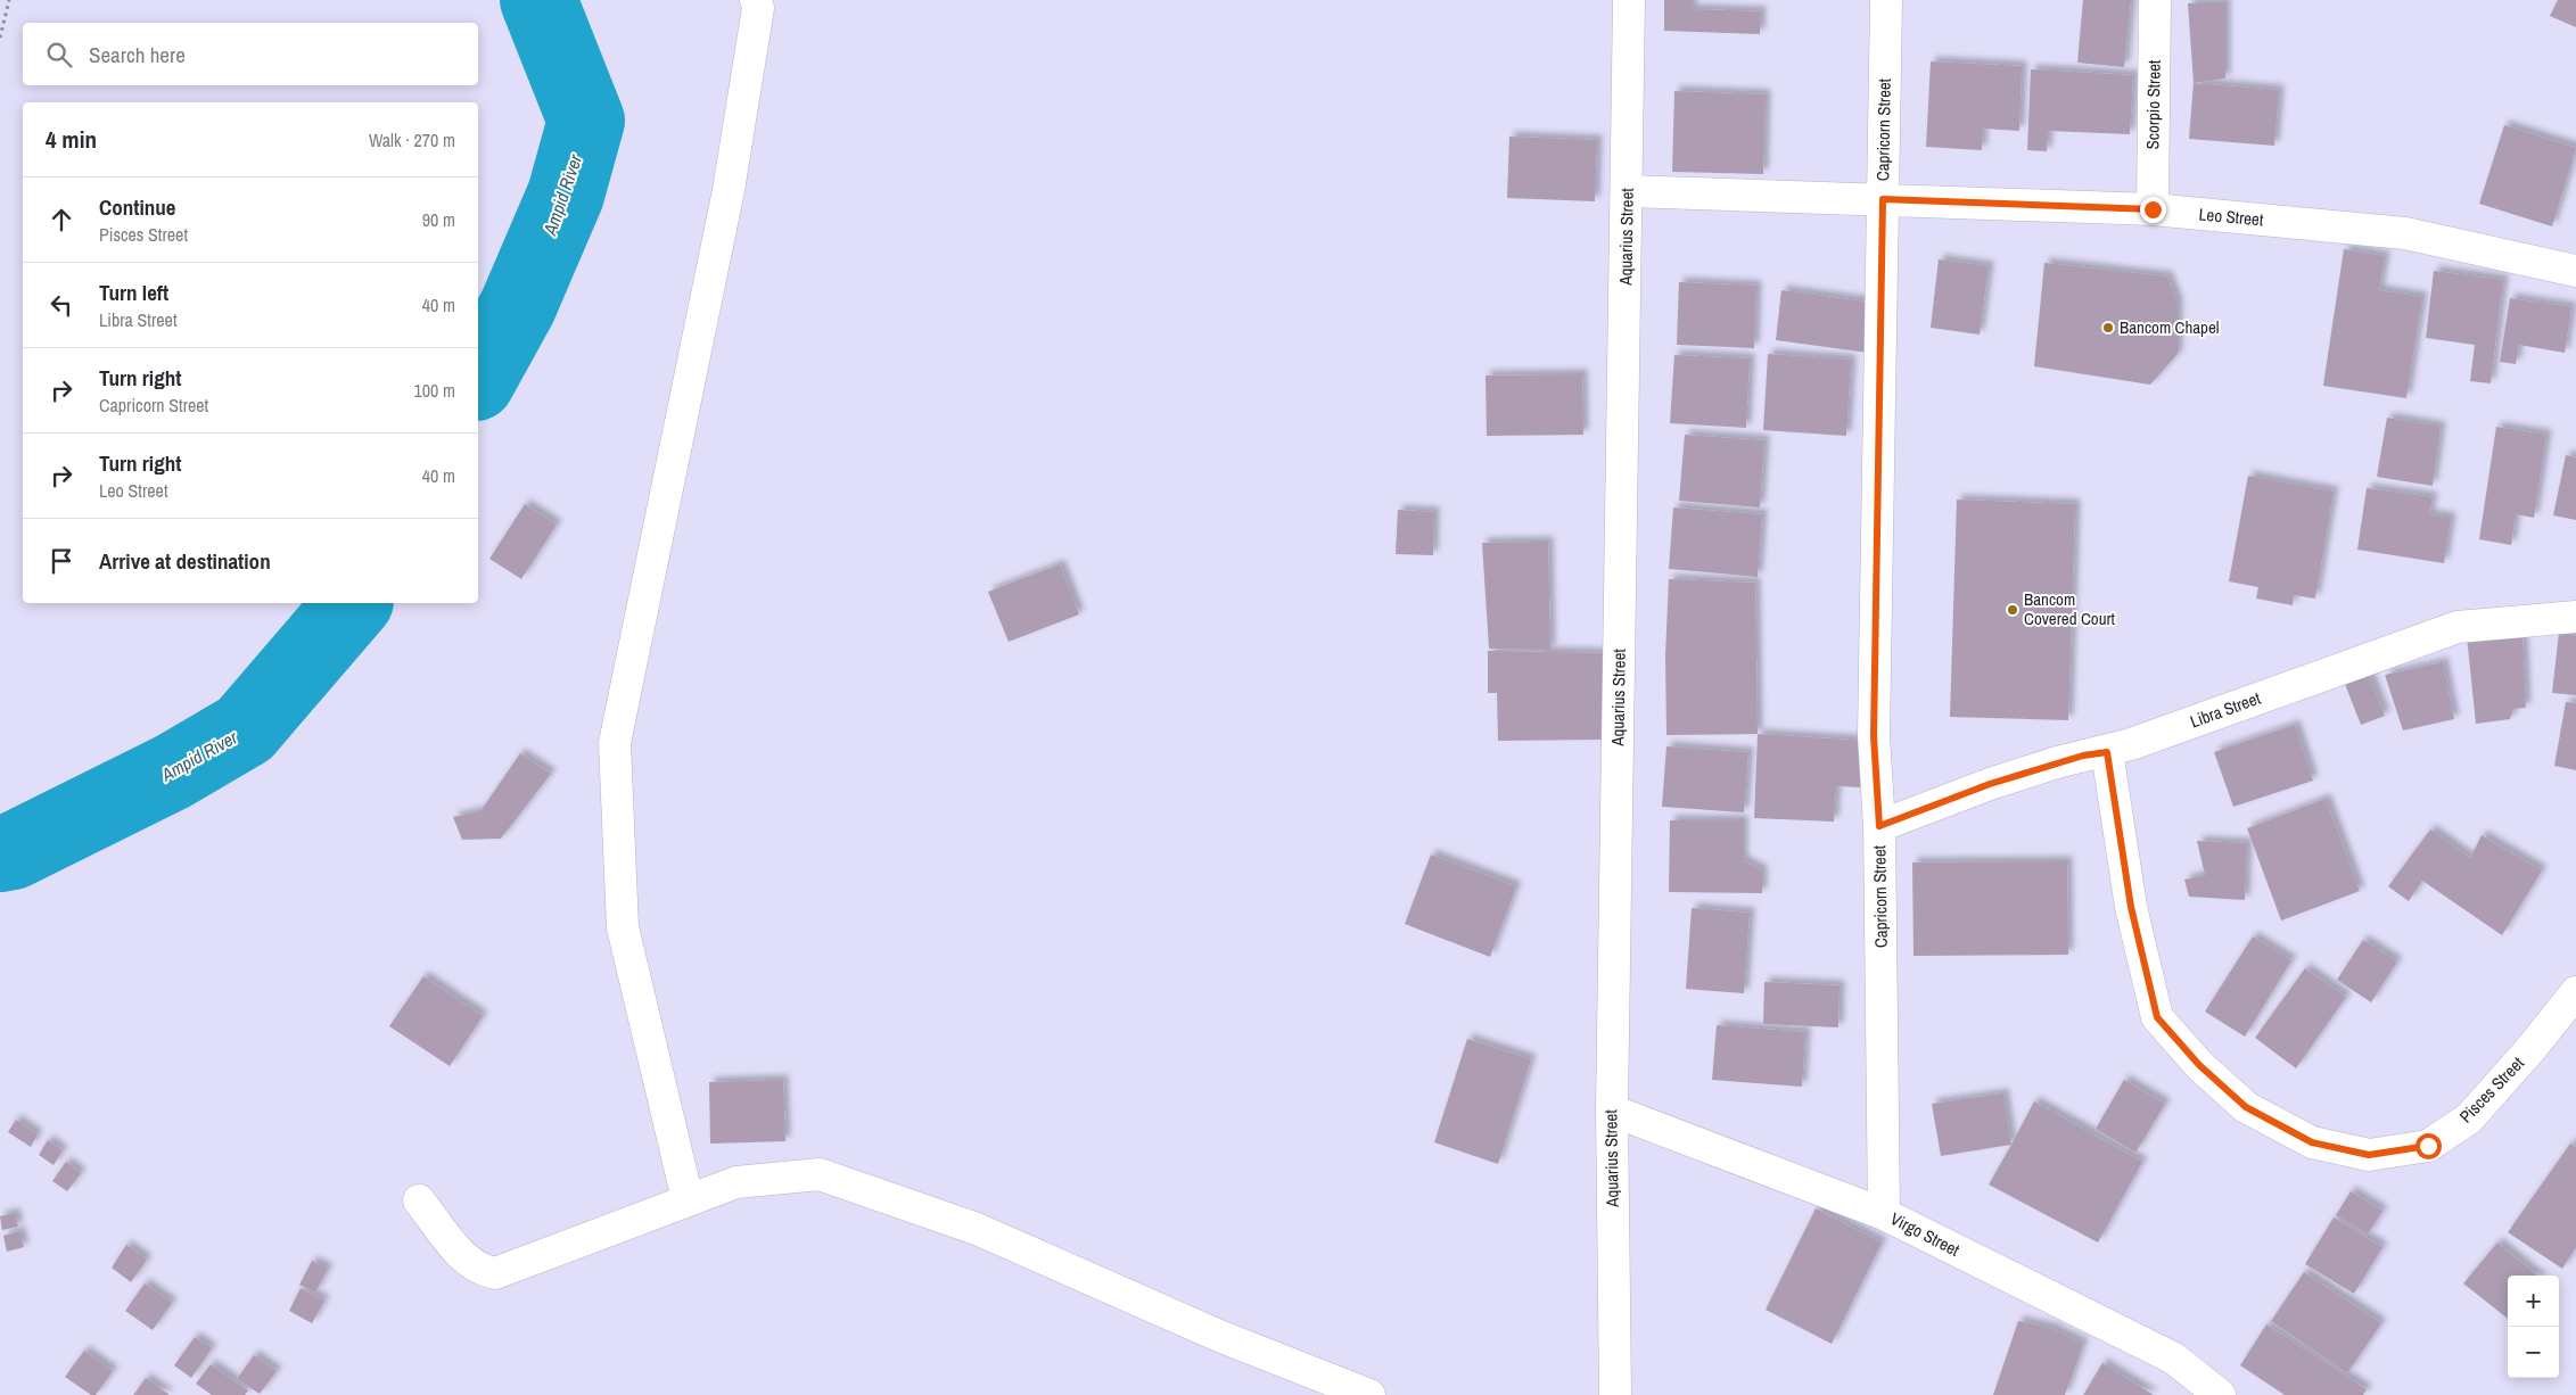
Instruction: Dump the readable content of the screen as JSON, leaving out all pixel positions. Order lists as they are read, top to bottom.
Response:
{
  "streets": {
    "street": [
      "Scorpio Street",
      "Capricorn Street",
      "Leo Street",
      "Aquarius Street",
      "Libra Street",
      "Pisces Street",
      "Virgo Street"
    ]
  },
  "crossings": [
    ["Scorpio Street", "Leo Street"],
    ["Capricorn Street", "Leo Street"],
    ["Capricorn Street", "Libra Street"],
    ["Capricorn Street", "Virgo Street"],
    ["Leo Street", "Aquarius Street"],
    ["Aquarius Street", "Virgo Street"],
    ["Libra Street", "Pisces Street"]
  ],
  "water": ["Ampid River"],
  "places": ["Bancom Chapel", "Bancom Covered Court"],
  "page": {
    "search": "Search here",
    "heading": ["4 min", "Walk · 270 m"],
    "list": [
      ["Continue", "Pisces Street", "90 m"],
      ["Turn left", "Libra Street", "40 m"],
      ["Turn right", "Capricorn Street", "100 m"],
      ["Turn right", "Leo Street", "40 m"],
      "Arrive at destination"
    ],
    "map_buttons": ["+", "−"]
  }
}
